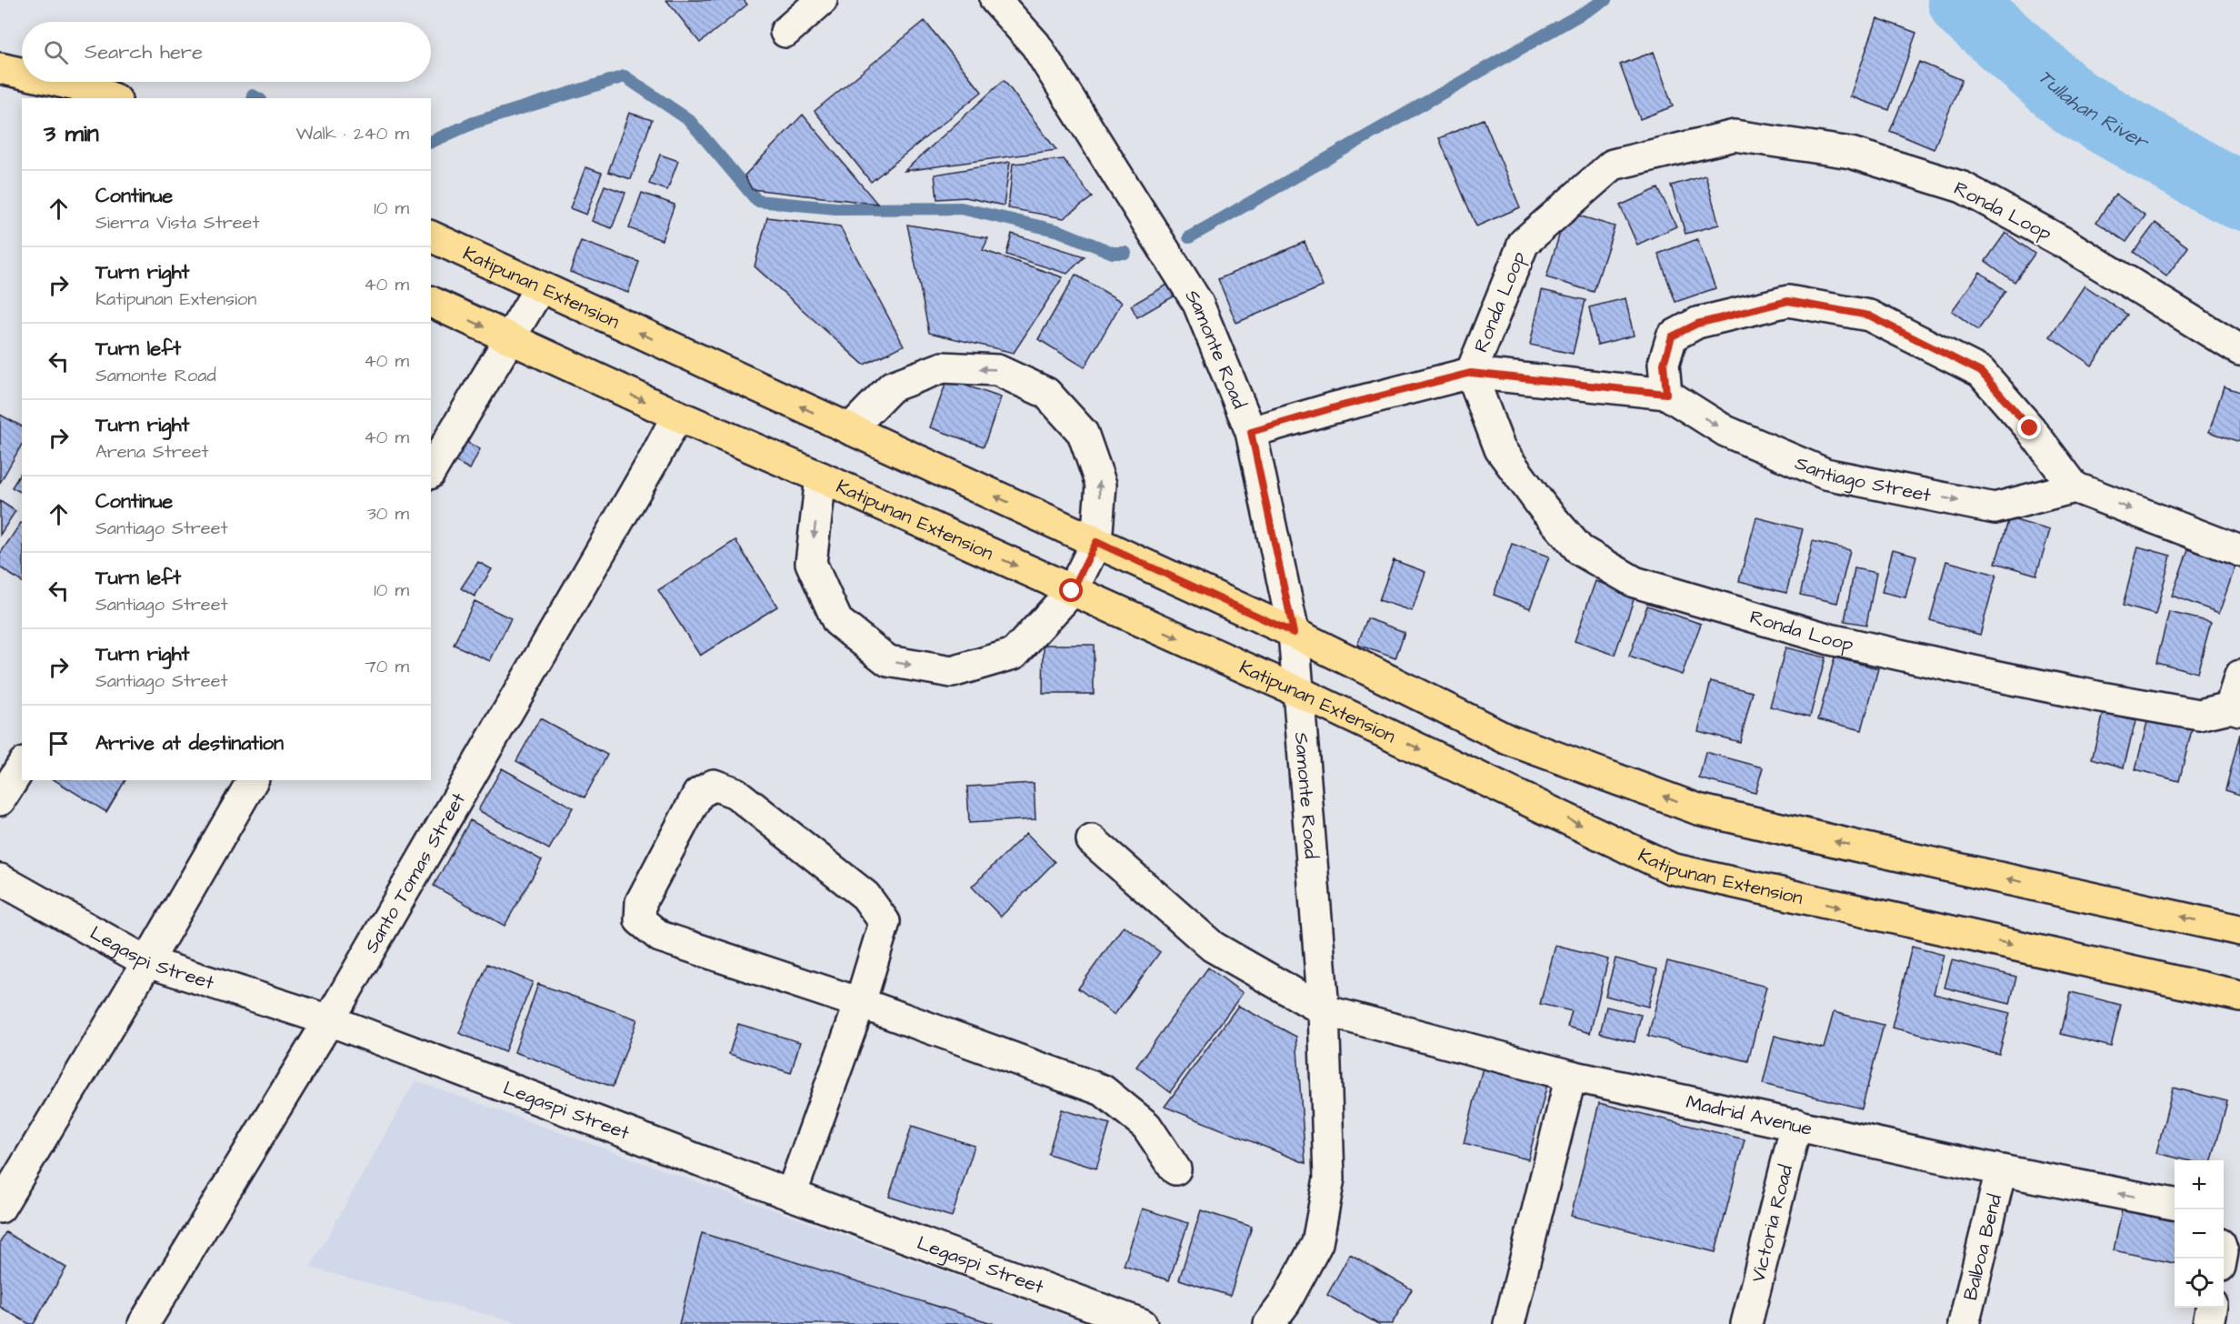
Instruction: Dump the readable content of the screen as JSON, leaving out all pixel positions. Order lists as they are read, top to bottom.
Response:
{
  "streets": {
    "main road": ["Katipunan Extension"],
    "street": [
      "Ronda Loop",
      "Samonte Road",
      "Santiago Street",
      "Santo Tomas Street",
      "Legaspi Street",
      "Madrid Avenue",
      "Victoria Road",
      "Balboa Bend"
    ]
  },
  "crossings": [
    ["Ronda Loop", "Santiago Street"],
    ["Katipunan Extension", "Samonte Road"],
    ["Katipunan Extension", "Santo Tomas Street"],
    ["Samonte Road", "Madrid Avenue"],
    ["Santo Tomas Street", "Legaspi Street"],
    ["Madrid Avenue", "Victoria Road"],
    ["Madrid Avenue", "Balboa Bend"]
  ],
  "one_way": ["Santiago Street"],
  "water": ["Tullahan River"],
  "page": {
    "search": "Search here",
    "heading": ["3 min", "Walk · 240 m"],
    "list": [
      ["Continue", "Sierra Vista Street", "10 m"],
      ["Turn right", "Katipunan Extension", "40 m"],
      ["Turn left", "Samonte Road", "40 m"],
      ["Turn right", "Arena Street", "40 m"],
      ["Continue", "Santiago Street", "30 m"],
      ["Turn left", "Santiago Street", "10 m"],
      ["Turn right", "Santiago Street", "70 m"],
      "Arrive at destination"
    ],
    "map_buttons": ["+", "−"]
  }
}
